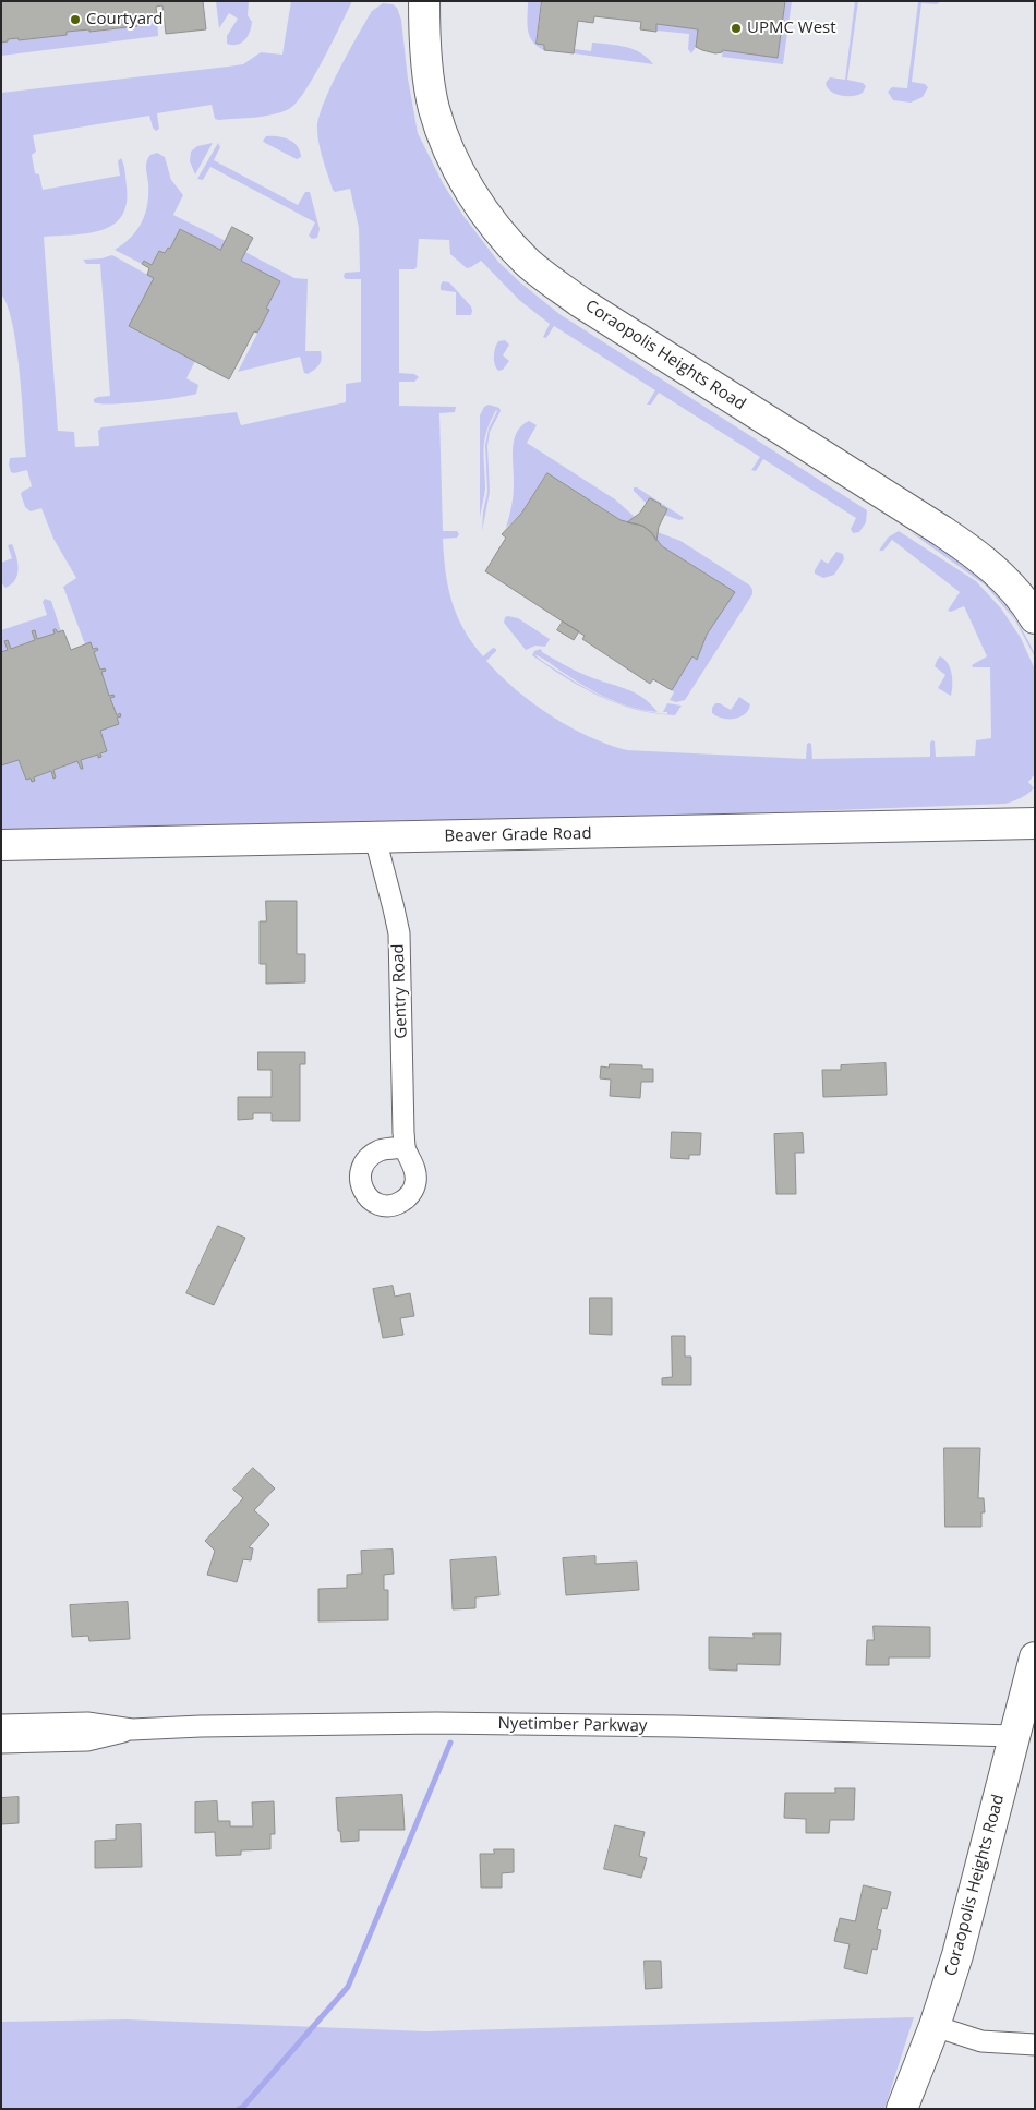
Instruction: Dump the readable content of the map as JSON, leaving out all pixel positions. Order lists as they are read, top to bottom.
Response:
{
  "streets": {
    "main road": ["Coraopolis Heights Road", "Beaver Grade Road"],
    "street": ["Gentry Road", "Nyetimber Parkway"]
  },
  "crossings": [
    ["Coraopolis Heights Road", "Nyetimber Parkway"],
    ["Beaver Grade Road", "Gentry Road"]
  ],
  "places": ["Courtyard", "UPMC West"]
}
